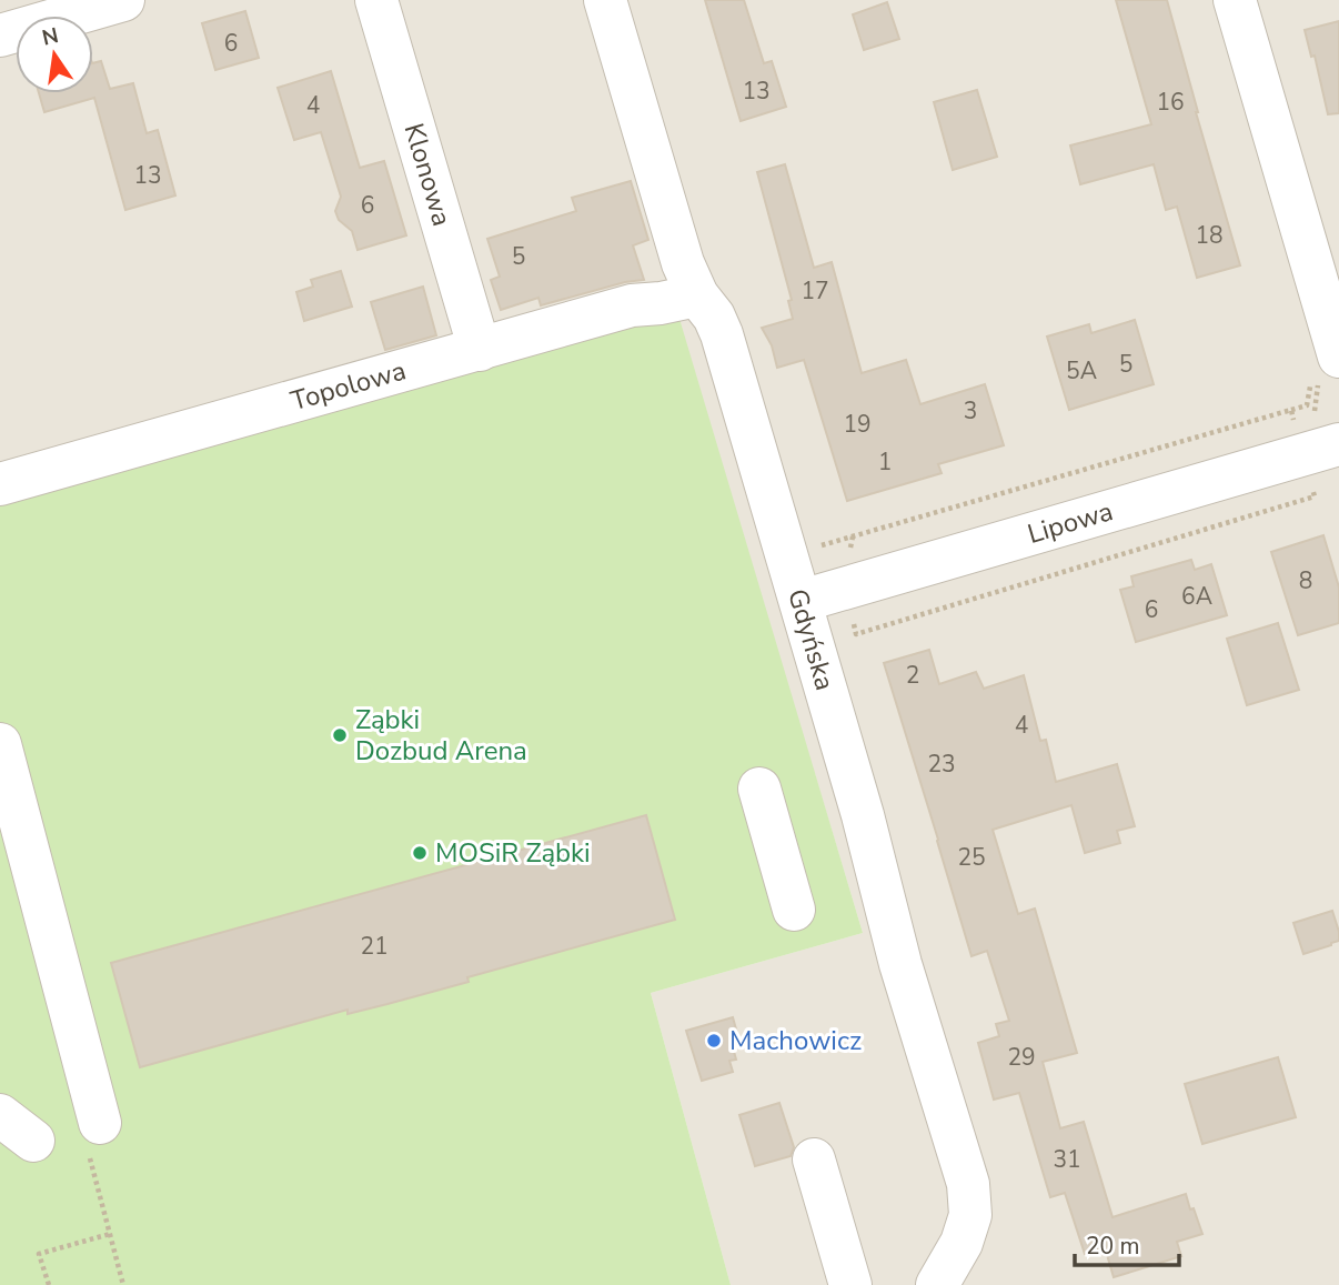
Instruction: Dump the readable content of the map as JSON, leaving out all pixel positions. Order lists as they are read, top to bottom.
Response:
{
  "streets": {
    "street": [
      "Klonowa",
      "Topolowa",
      "Lipowa",
      "Gdyńska"
    ]
  },
  "crossings": [
    ["Klonowa", "Topolowa"],
    ["Topolowa", "Gdyńska"],
    ["Lipowa", "Gdyńska"]
  ],
  "places": ["Ząbki Dozbud Arena", "MOSiR Ząbki", "Machowicz"],
  "house_numbers": [
    "6",
    "13",
    "16",
    "4",
    "13",
    "6",
    "18",
    "5",
    "17",
    "5",
    "5A",
    "3",
    "19",
    "1",
    "8",
    "6A",
    "6",
    "2",
    "4",
    "23",
    "25",
    "21",
    "29",
    "31"
  ],
  "scale_bar": "20 m",
  "north": "top"
}
